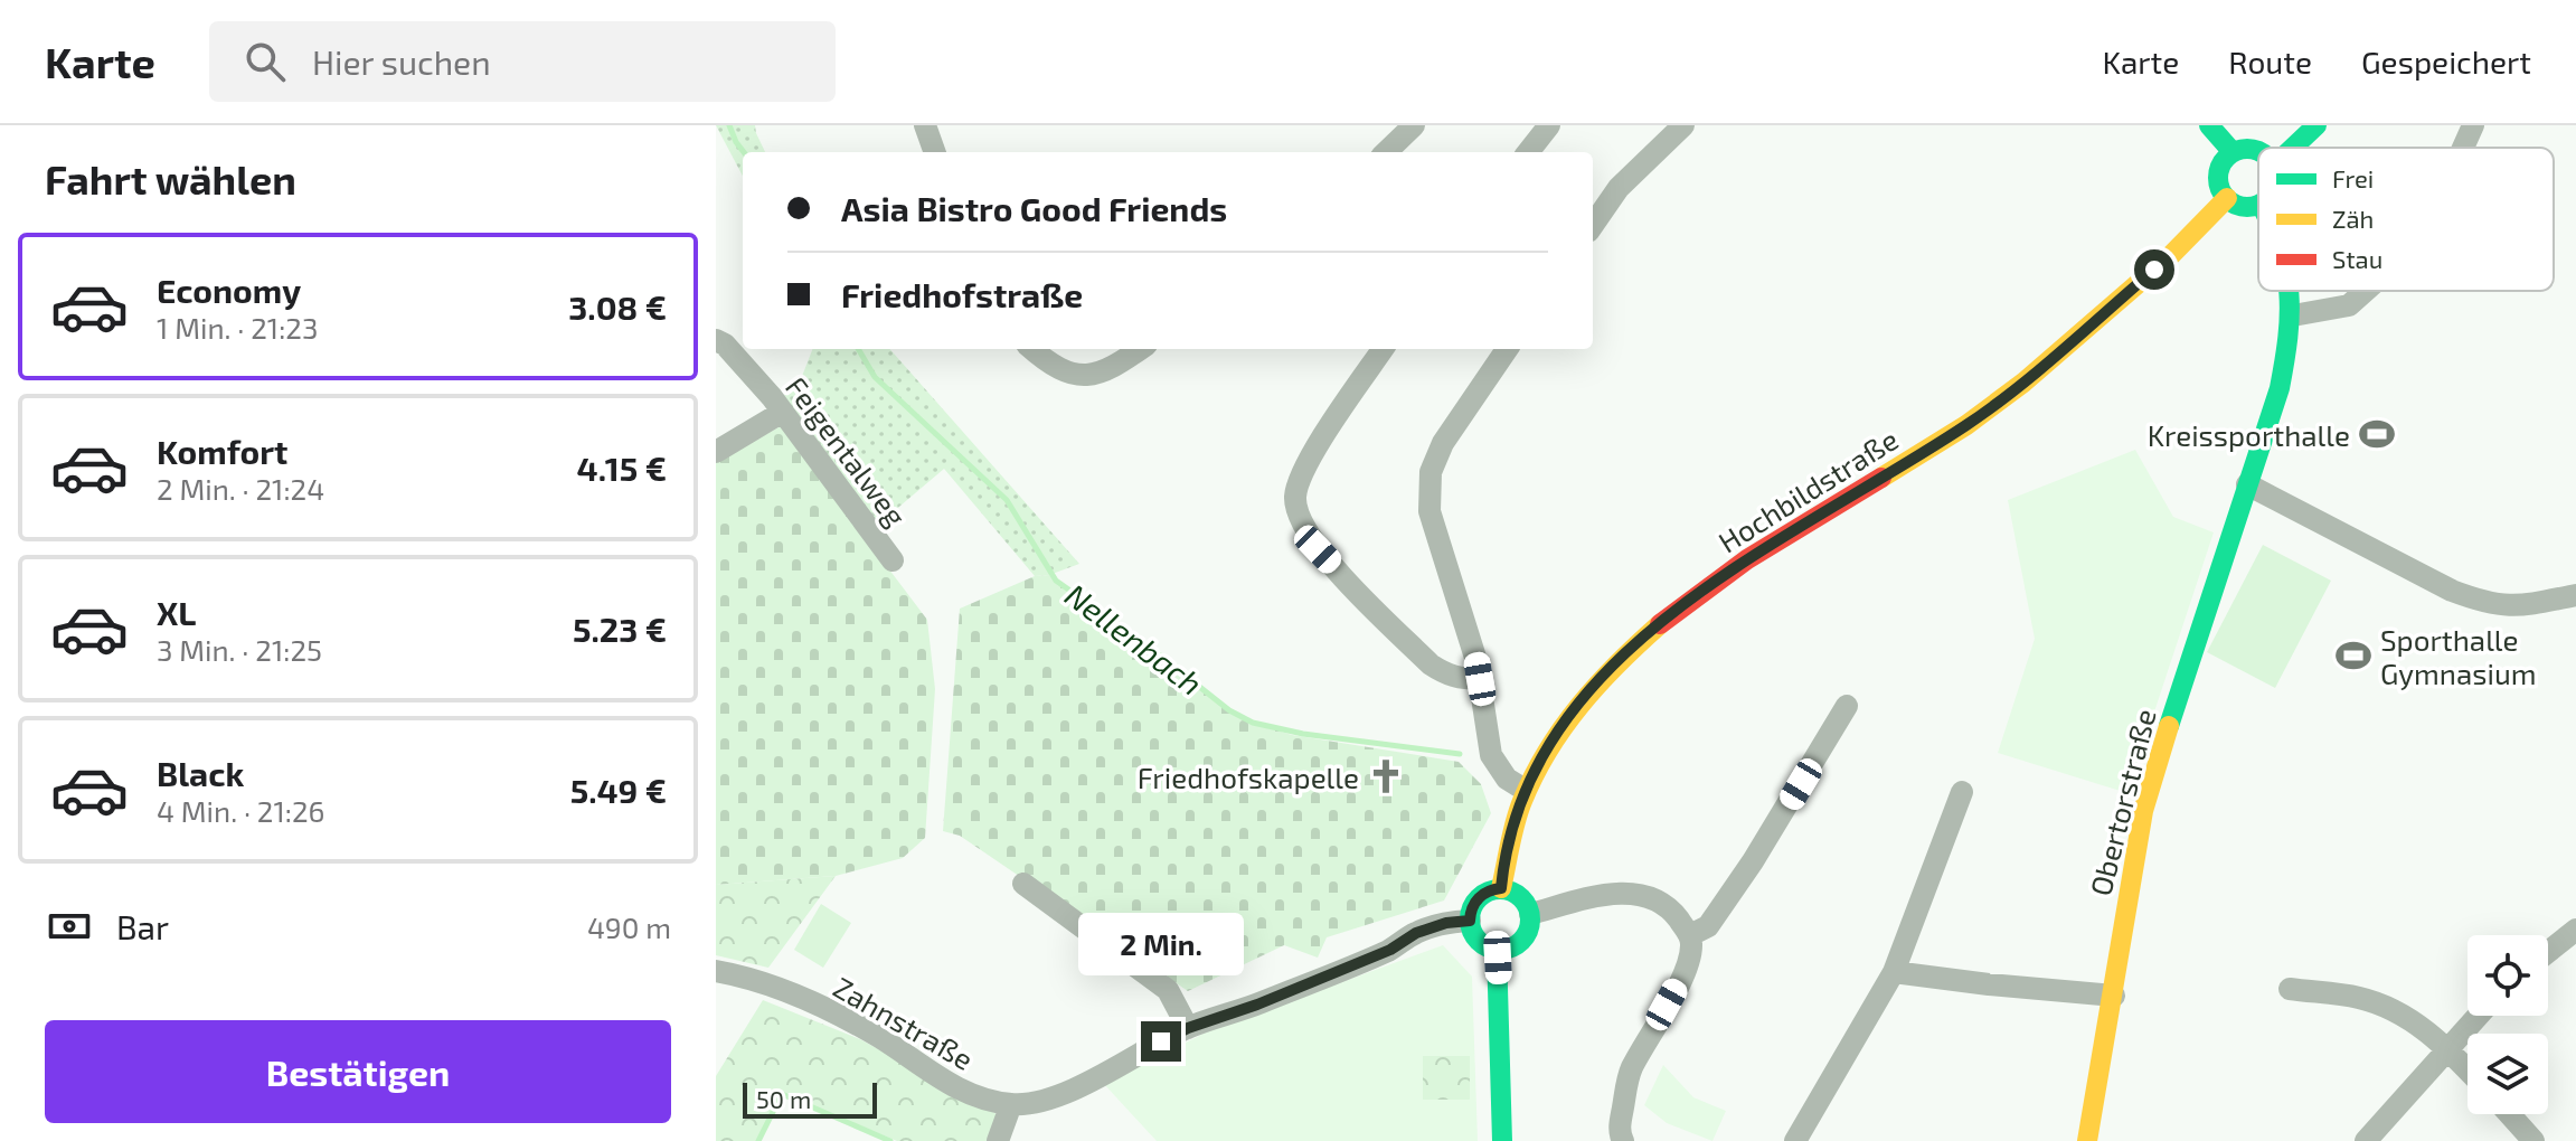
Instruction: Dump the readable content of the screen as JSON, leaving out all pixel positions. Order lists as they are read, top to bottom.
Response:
{
  "streets": {
    "street": [
      "Feigentalweg",
      "Hochbildstraße",
      "Obertorstraße",
      "Zahnstraße"
    ]
  },
  "water": ["Nellenbach"],
  "places": {
    "sports": ["Kreissporthalle", "Sporthalle Gymnasium"],
    "church": ["Friedhofskapelle"]
  },
  "legend": ["Frei", "Zäh", "Stau"],
  "scale_bar": "50 m",
  "page": {
    "header": "Karte",
    "search": "Hier suchen",
    "nav": ["Karte", "Route", "Gespeichert"],
    "heading": "Fahrt wählen",
    "banner": ["Asia Bistro Good Friends", "Friedhofstraße"],
    "list": [
      {
        "name": "Economy",
        "note": "1 Min. · 21:23",
        "value": "3.08 €"
      },
      {
        "name": "Komfort",
        "note": "2 Min. · 21:24",
        "value": "4.15 €"
      },
      {
        "name": "XL",
        "note": "3 Min. · 21:25",
        "value": "5.23 €"
      },
      {
        "name": "Black",
        "note": "4 Min. · 21:26",
        "value": "5.49 €"
      }
    ],
    "pay": ["Bar", "490 m"],
    "bubble": "2 Min.",
    "buttons": "Bestätigen",
    "scale": "50 m"
  }
}
